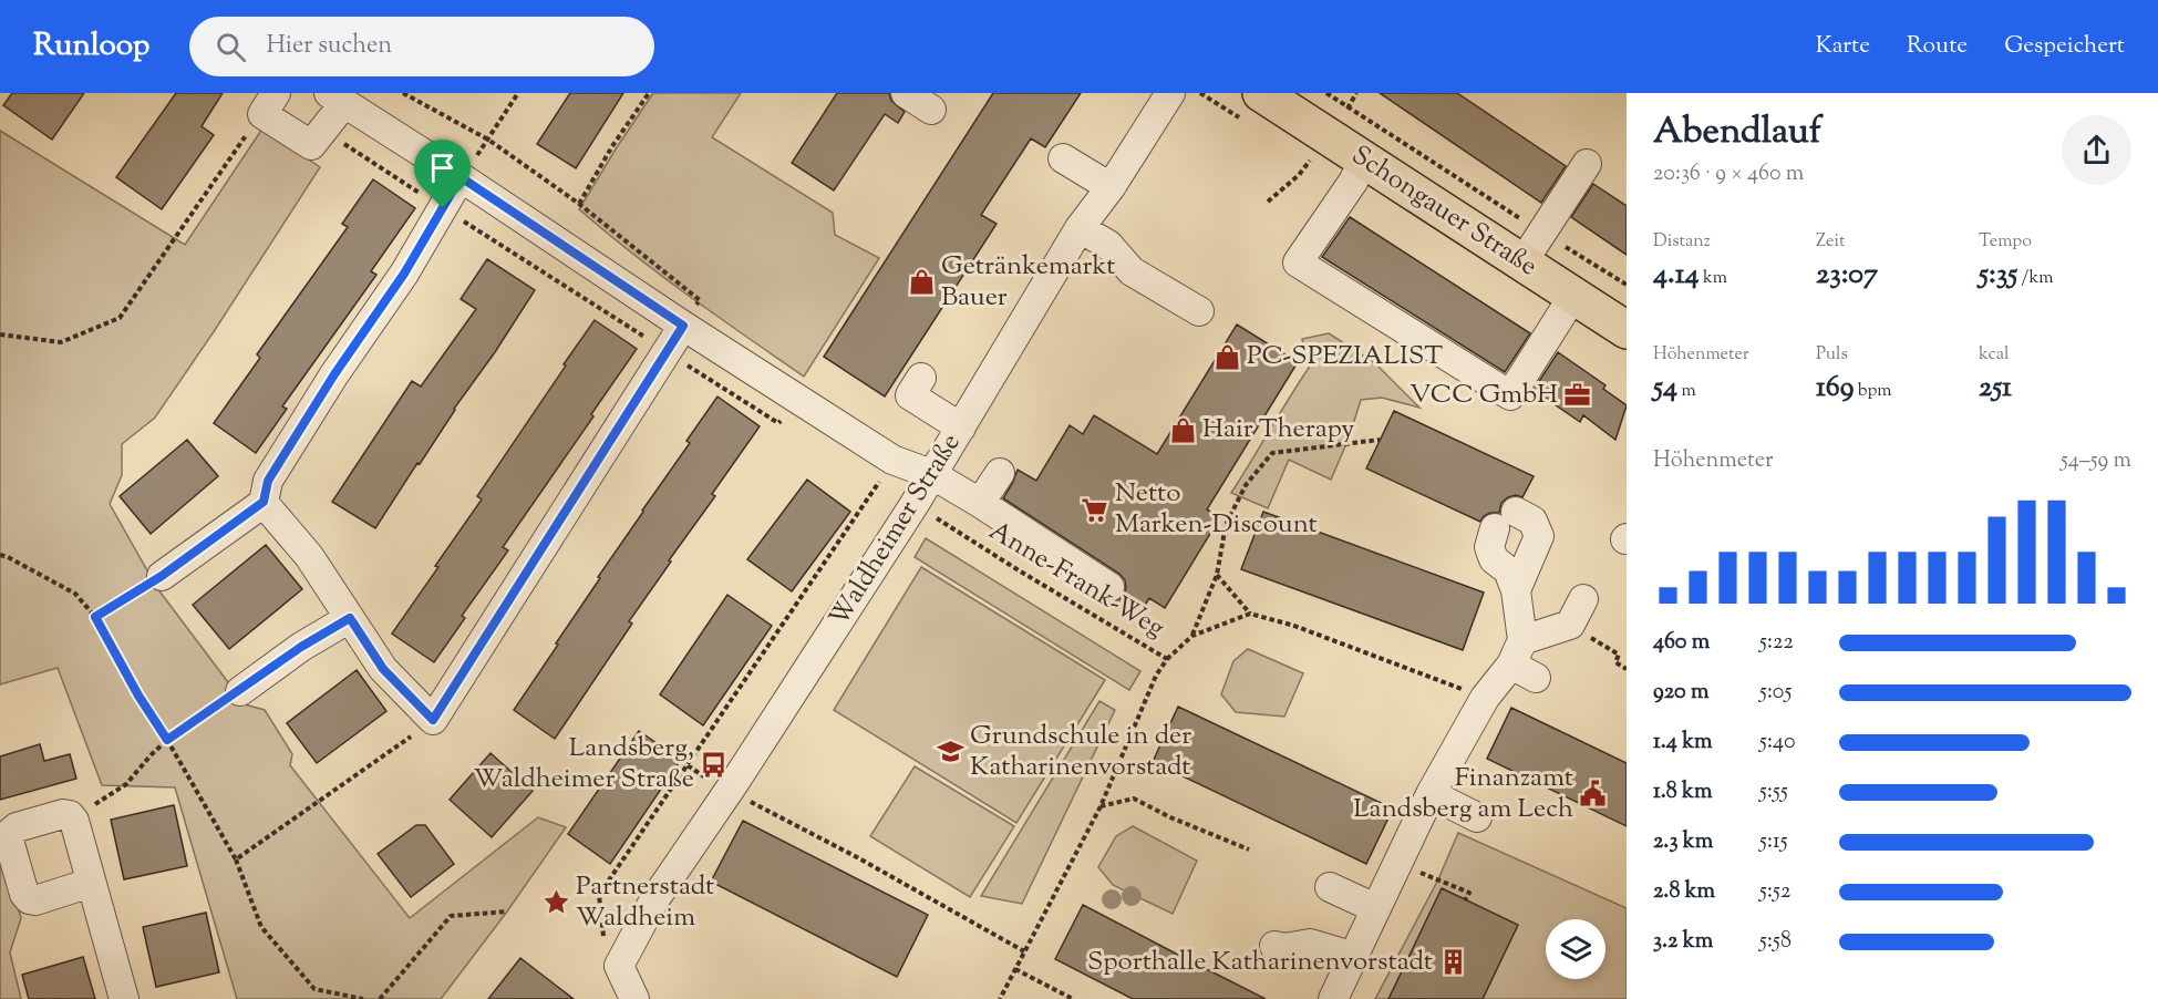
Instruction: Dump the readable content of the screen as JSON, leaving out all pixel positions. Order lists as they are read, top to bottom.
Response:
{
  "streets": {
    "main road": ["Schongauer Straße"],
    "street": ["Waldheimer Straße"],
    "path": ["Anne-Frank-Weg"]
  },
  "crossings": [
    ["Waldheimer Straße", "Anne-Frank-Weg"]
  ],
  "places": {
    "shop": ["Getränkemarkt Bauer", "PC-SPEZIALIST", "Hair Therapy"],
    "office": ["VCC GmbH"],
    "supermarket": ["Netto Marken-Discount"],
    "school or university": ["Grundschule in der Katharinenvorstadt"],
    "bus stop": ["Landsberg, Waldheimer Straße"],
    "public building": ["Finanzamt Landsberg am Lech"],
    "place": ["Partnerstadt Waldheim"],
    "building": ["Sporthalle Katharinenvorstadt"]
  },
  "page": {
    "header": "Runloop",
    "search": "Hier suchen",
    "nav": ["Karte", "Route", "Gespeichert"],
    "heading": ["Abendlauf", "20:36 · 9 × 460 m"],
    "stats": [
      ["Distanz", "4.14 km"],
      ["Zeit", "23:07"],
      ["Tempo", "5:35 /km"],
      ["Höhenmeter", "54 m"],
      ["Puls", "169 bpm"],
      ["kcal", "251"]
    ],
    "chart": ["Höhenmeter", "54–59 m"],
    "list": [
      {
        "name": "460 m",
        "note": "5:22"
      },
      {
        "name": "920 m",
        "note": "5:05"
      },
      {
        "name": "1.4 km",
        "note": "5:40"
      },
      {
        "name": "1.8 km",
        "note": "5:55"
      },
      {
        "name": "2.3 km",
        "note": "5:15"
      },
      {
        "name": "2.8 km",
        "note": "5:52"
      },
      {
        "name": "3.2 km",
        "note": "5:58"
      }
    ]
  }
}
